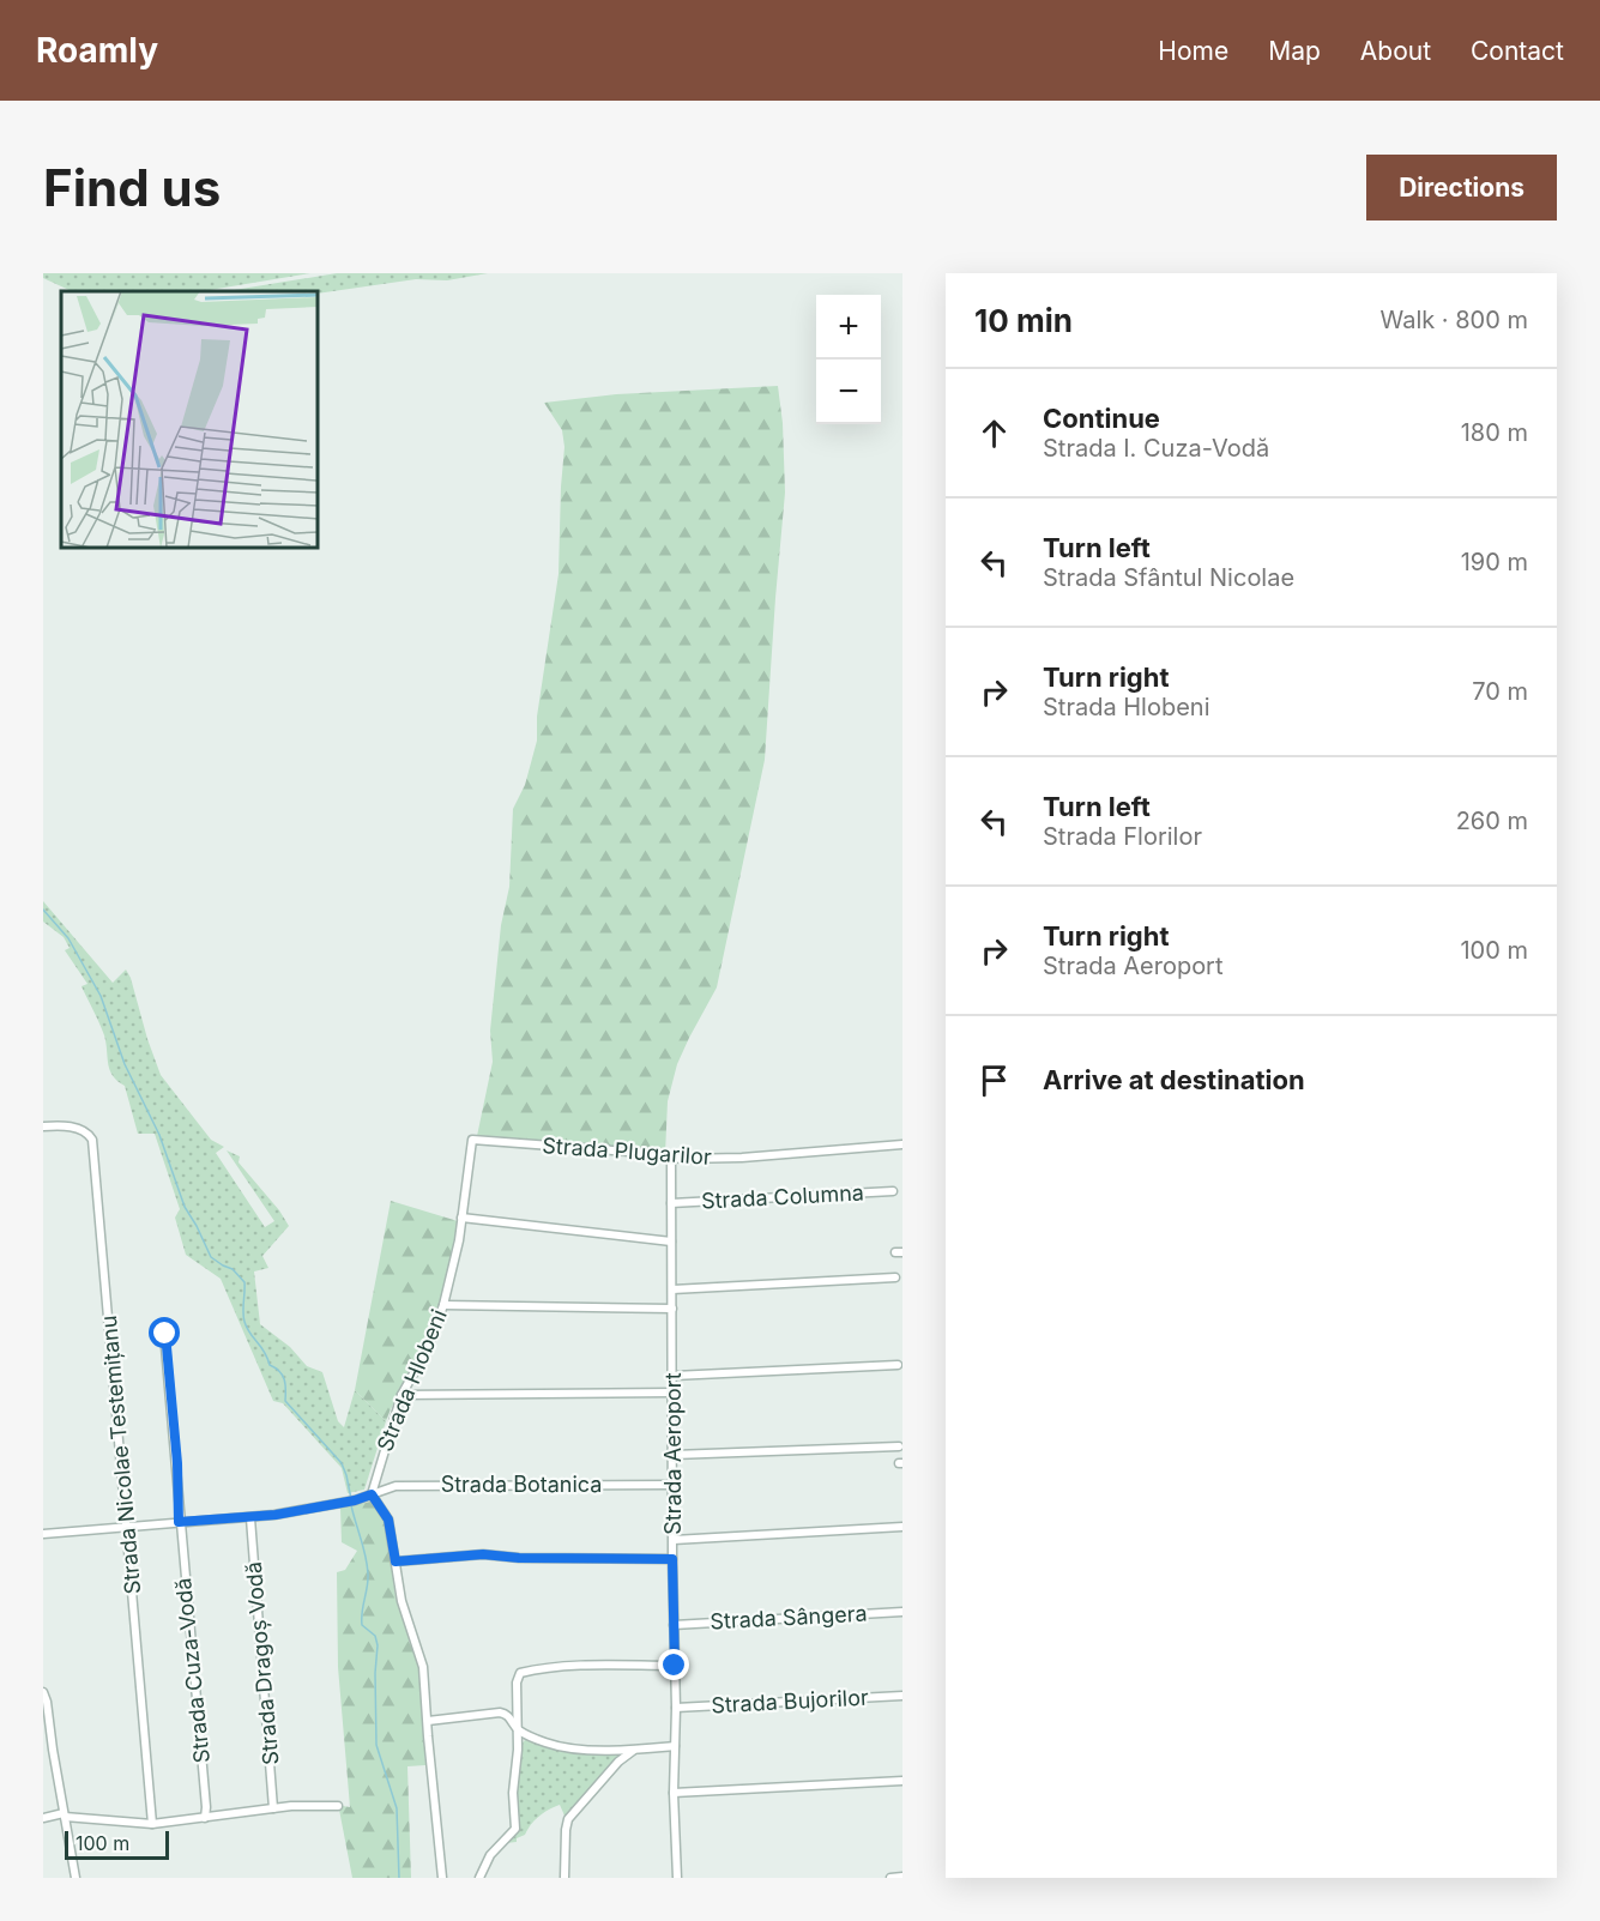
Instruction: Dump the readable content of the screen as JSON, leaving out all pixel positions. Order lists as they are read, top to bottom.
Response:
{
  "streets": {
    "street": [
      "Strada Plugarilor",
      "Strada Columna",
      "Strada Hlobeni",
      "Strada Aeroport",
      "Strada Nicolae Testemițanu",
      "Strada Botanica",
      "Strada Sângera",
      "Strada Dragoș Vodă",
      "Strada Cuza-Vodă",
      "Strada Bujorilor"
    ]
  },
  "crossings": [
    ["Strada Plugarilor", "Strada Hlobeni"],
    ["Strada Plugarilor", "Strada Aeroport"],
    ["Strada Columna", "Strada Aeroport"],
    ["Strada Hlobeni", "Strada Botanica"],
    ["Strada Aeroport", "Strada Botanica"],
    ["Strada Aeroport", "Strada Sângera"],
    ["Strada Aeroport", "Strada Bujorilor"],
    ["Strada Nicolae Testemițanu", "Strada Botanica"],
    ["Strada Botanica", "Strada Dragoș Vodă"],
    ["Strada Botanica", "Strada Cuza-Vodă"]
  ],
  "scale_bar": "100 m",
  "page": {
    "header": "Roamly",
    "nav": [
      "Home",
      "Map",
      "About",
      "Contact"
    ],
    "buttons": "Directions",
    "title": "Find us",
    "heading": ["10 min", "Walk · 800 m"],
    "map_buttons": ["+", "−"],
    "list": [
      ["Continue", "Strada I. Cuza-Vodă", "180 m"],
      ["Turn left", "Strada Sfântul Nicolae", "190 m"],
      ["Turn right", "Strada Hlobeni", "70 m"],
      ["Turn left", "Strada Florilor", "260 m"],
      ["Turn right", "Strada Aeroport", "100 m"],
      "Arrive at destination"
    ],
    "scale": "100 m"
  }
}
